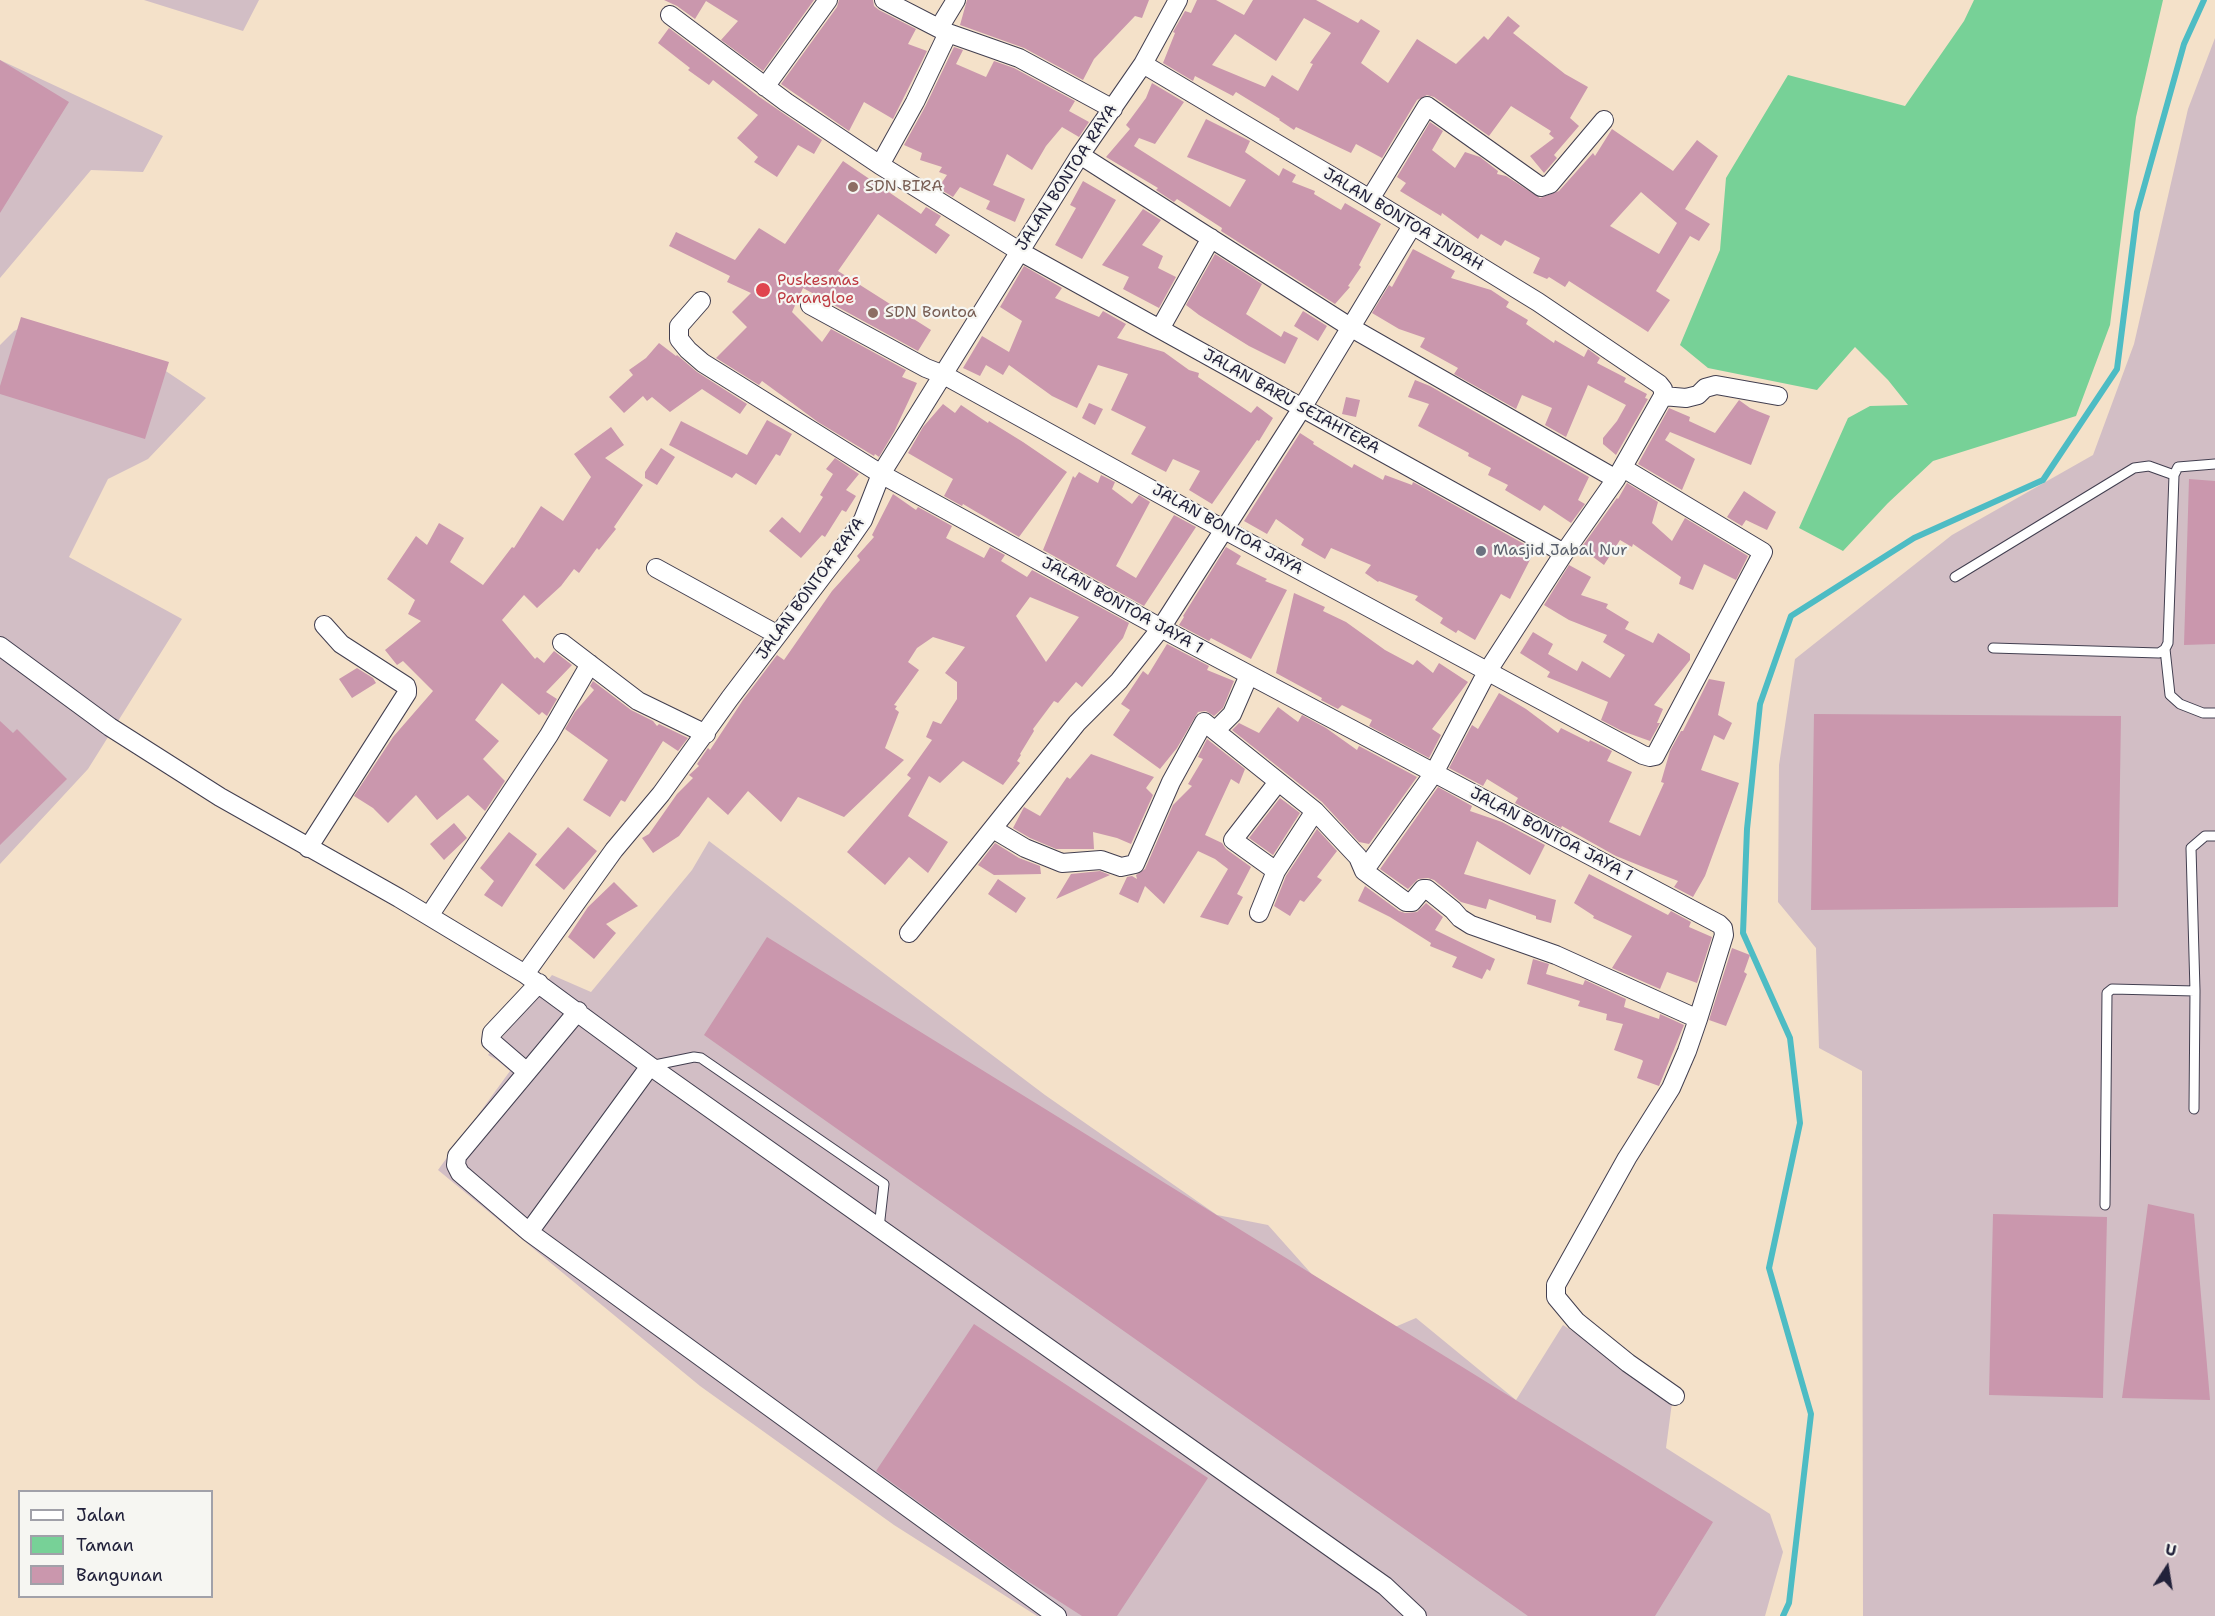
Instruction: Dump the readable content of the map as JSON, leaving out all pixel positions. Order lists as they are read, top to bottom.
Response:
{
  "streets": {
    "street": [
      "JALAN BONTOA RAYA",
      "JALAN BONTOA INDAH",
      "JALAN BARU SEIAHTERA",
      "JALAN BONTOA JAYA",
      "JALAN BONTOA JAYA 1"
    ]
  },
  "crossings": [
    ["JALAN BONTOA RAYA", "JALAN BONTOA INDAH"],
    ["JALAN BONTOA RAYA", "JALAN BARU SEIAHTERA"],
    ["JALAN BONTOA RAYA", "JALAN BONTOA JAYA"],
    ["JALAN BONTOA RAYA", "JALAN BONTOA JAYA 1"]
  ],
  "places": [
    "SDN BIRA",
    "Puskesmas Parangloe",
    "SDN Bontoa",
    "Masjid Jabal Nur"
  ],
  "legend": ["Jalan", "Taman", "Bangunan"],
  "north": "top"
}
